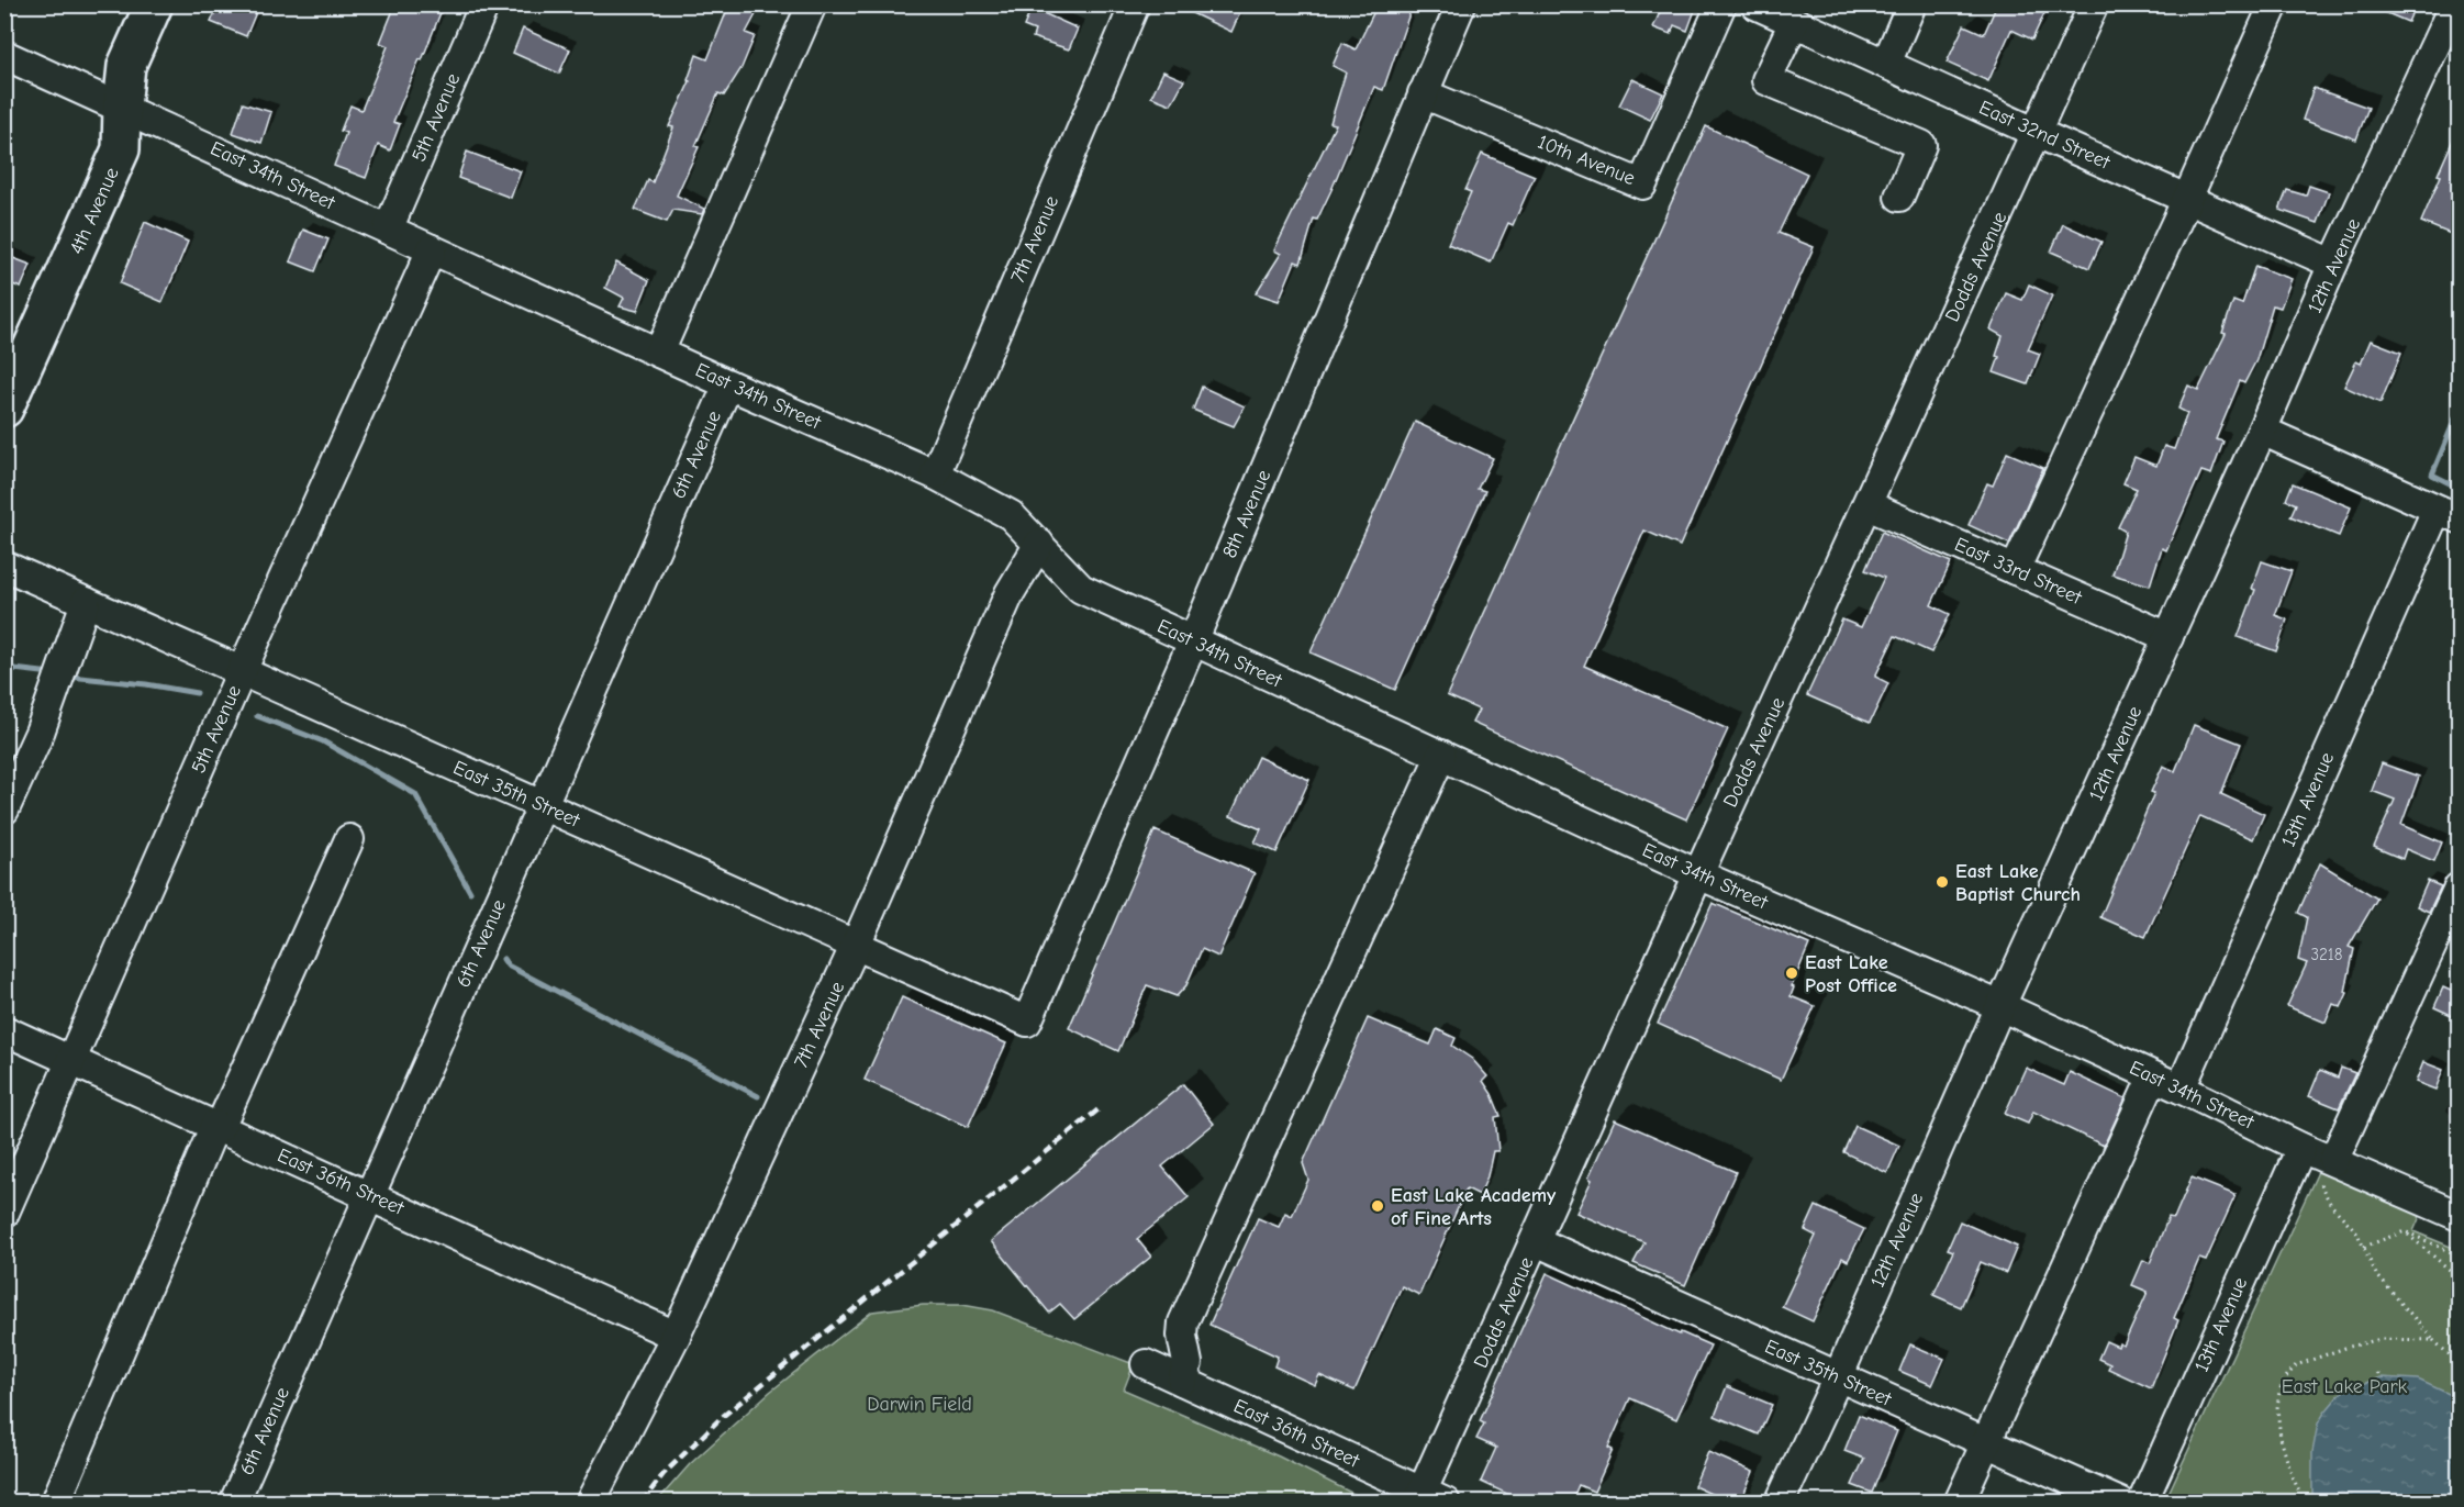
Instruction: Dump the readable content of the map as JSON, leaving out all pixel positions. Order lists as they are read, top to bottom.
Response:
{
  "streets": {
    "main road": ["4th Avenue"],
    "street": [
      "5th Avenue",
      "East 32nd Street",
      "10th Avenue",
      "East 34th Street",
      "7th Avenue",
      "12th Avenue",
      "Dodds Avenue",
      "6th Avenue",
      "8th Avenue",
      "East 33rd Street",
      "East 35th Street",
      "13th Avenue",
      "East 36th Street"
    ]
  },
  "crossings": [
    ["5th Avenue", "East 34th Street"],
    ["5th Avenue", "East 35th Street"],
    ["5th Avenue", "East 36th Street"],
    ["East 32nd Street", "12th Avenue"],
    ["East 32nd Street", "Dodds Avenue"],
    ["10th Avenue", "8th Avenue"],
    ["East 34th Street", "4th Avenue"],
    ["East 34th Street", "7th Avenue"],
    ["East 34th Street", "12th Avenue"],
    ["East 34th Street", "Dodds Avenue"],
    ["East 34th Street", "6th Avenue"],
    ["East 34th Street", "8th Avenue"],
    ["East 34th Street", "13th Avenue"],
    ["7th Avenue", "East 35th Street"],
    ["7th Avenue", "East 36th Street"],
    ["12th Avenue", "East 33rd Street"],
    ["12th Avenue", "East 35th Street"],
    ["Dodds Avenue", "East 33rd Street"],
    ["Dodds Avenue", "East 35th Street"],
    ["Dodds Avenue", "East 36th Street"],
    ["6th Avenue", "East 35th Street"],
    ["6th Avenue", "East 36th Street"],
    ["8th Avenue", "East 35th Street"]
  ],
  "parks": ["East Lake Park", "Darwin Field"],
  "places": ["East Lake Baptist Church", "East Lake Post Office", "East Lake Academy of Fine Arts"],
  "house_numbers": ["3218"]
}
